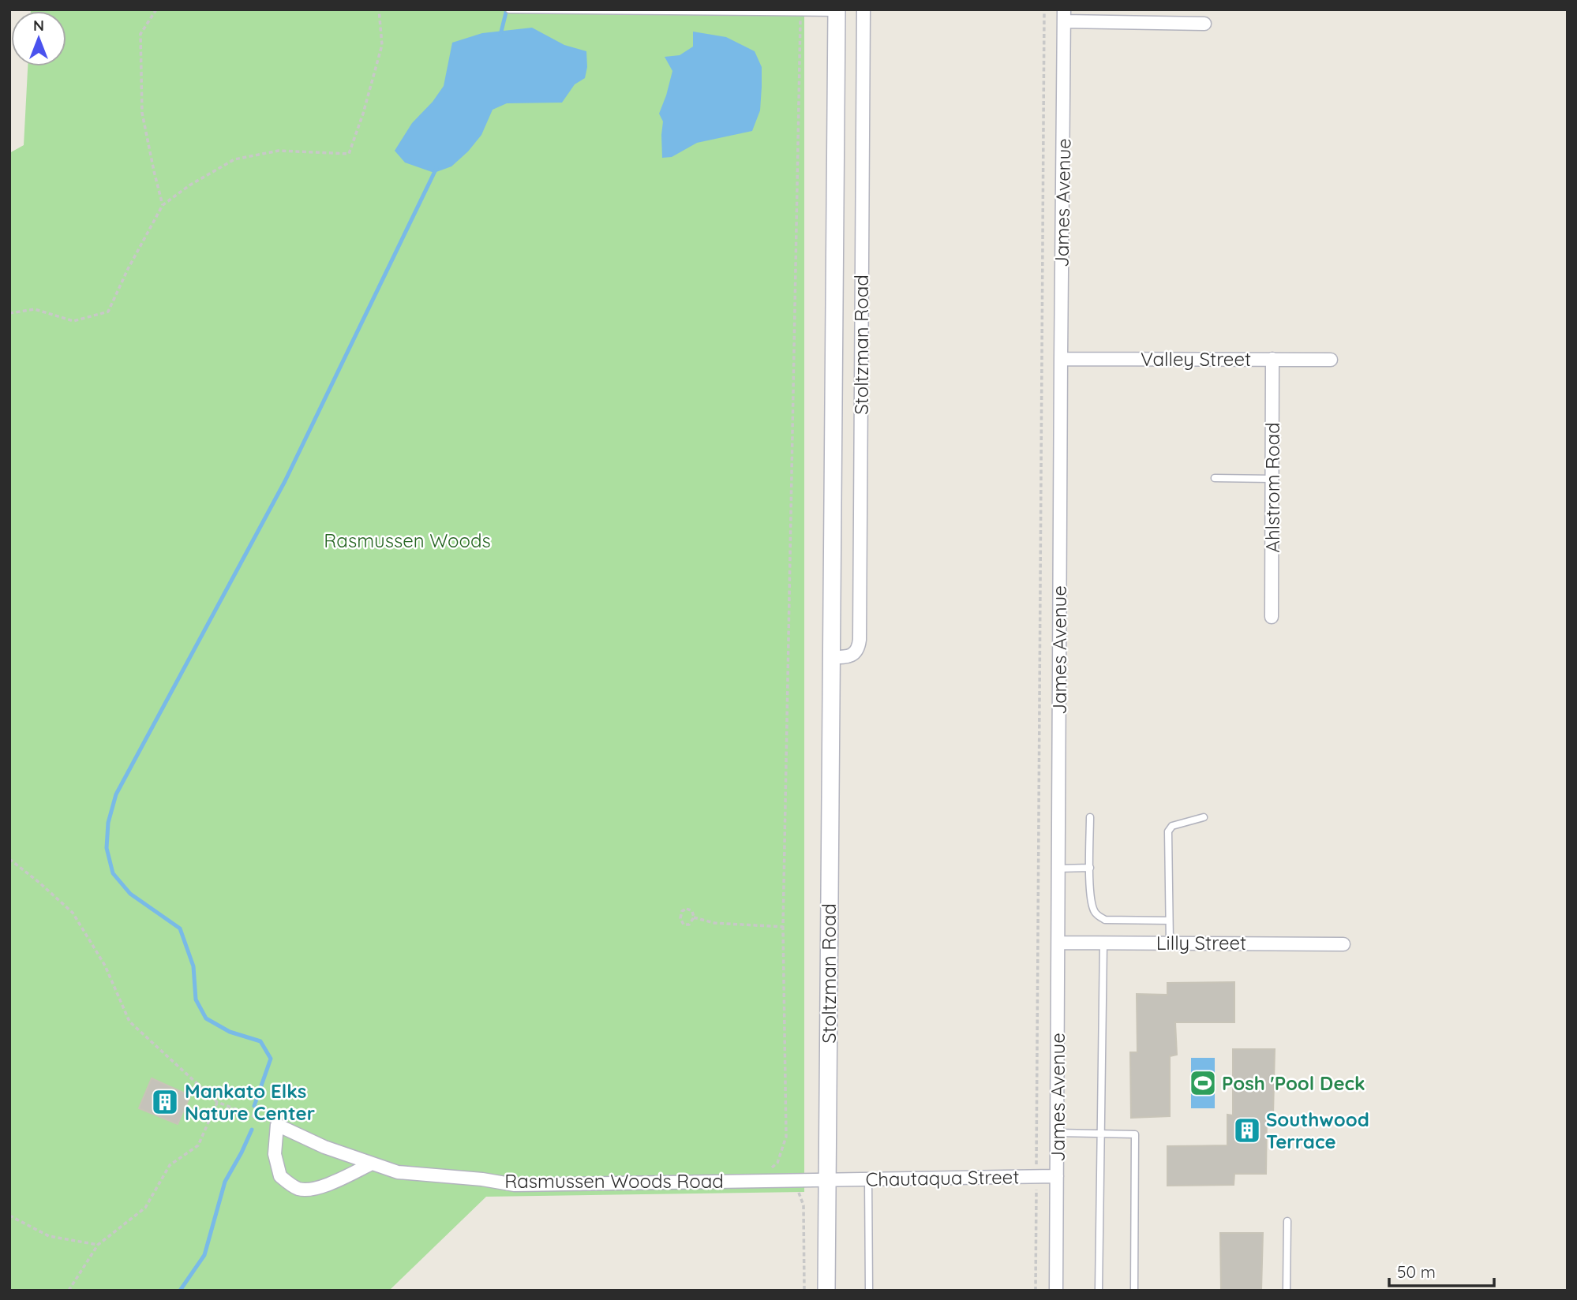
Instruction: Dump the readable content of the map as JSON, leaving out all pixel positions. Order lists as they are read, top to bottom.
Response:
{
  "streets": {
    "street": [
      "James Avenue",
      "Stoltzman Road",
      "Valley Street",
      "Ahlstrom Road",
      "Lilly Street",
      "Chautaqua Street",
      "Rasmussen Woods Road"
    ]
  },
  "crossings": [
    ["James Avenue", "Valley Street"],
    ["James Avenue", "Lilly Street"],
    ["James Avenue", "Chautaqua Street"],
    ["Stoltzman Road", "Chautaqua Street"],
    ["Stoltzman Road", "Rasmussen Woods Road"],
    ["Valley Street", "Ahlstrom Road"],
    ["Chautaqua Street", "Rasmussen Woods Road"]
  ],
  "parks": ["Rasmussen Woods"],
  "places": {
    "sports": ["Posh 'Pool Deck"],
    "building": ["Mankato Elks Nature Center", "Southwood Terrace"]
  },
  "scale_bar": "50 m",
  "north": "top"
}
